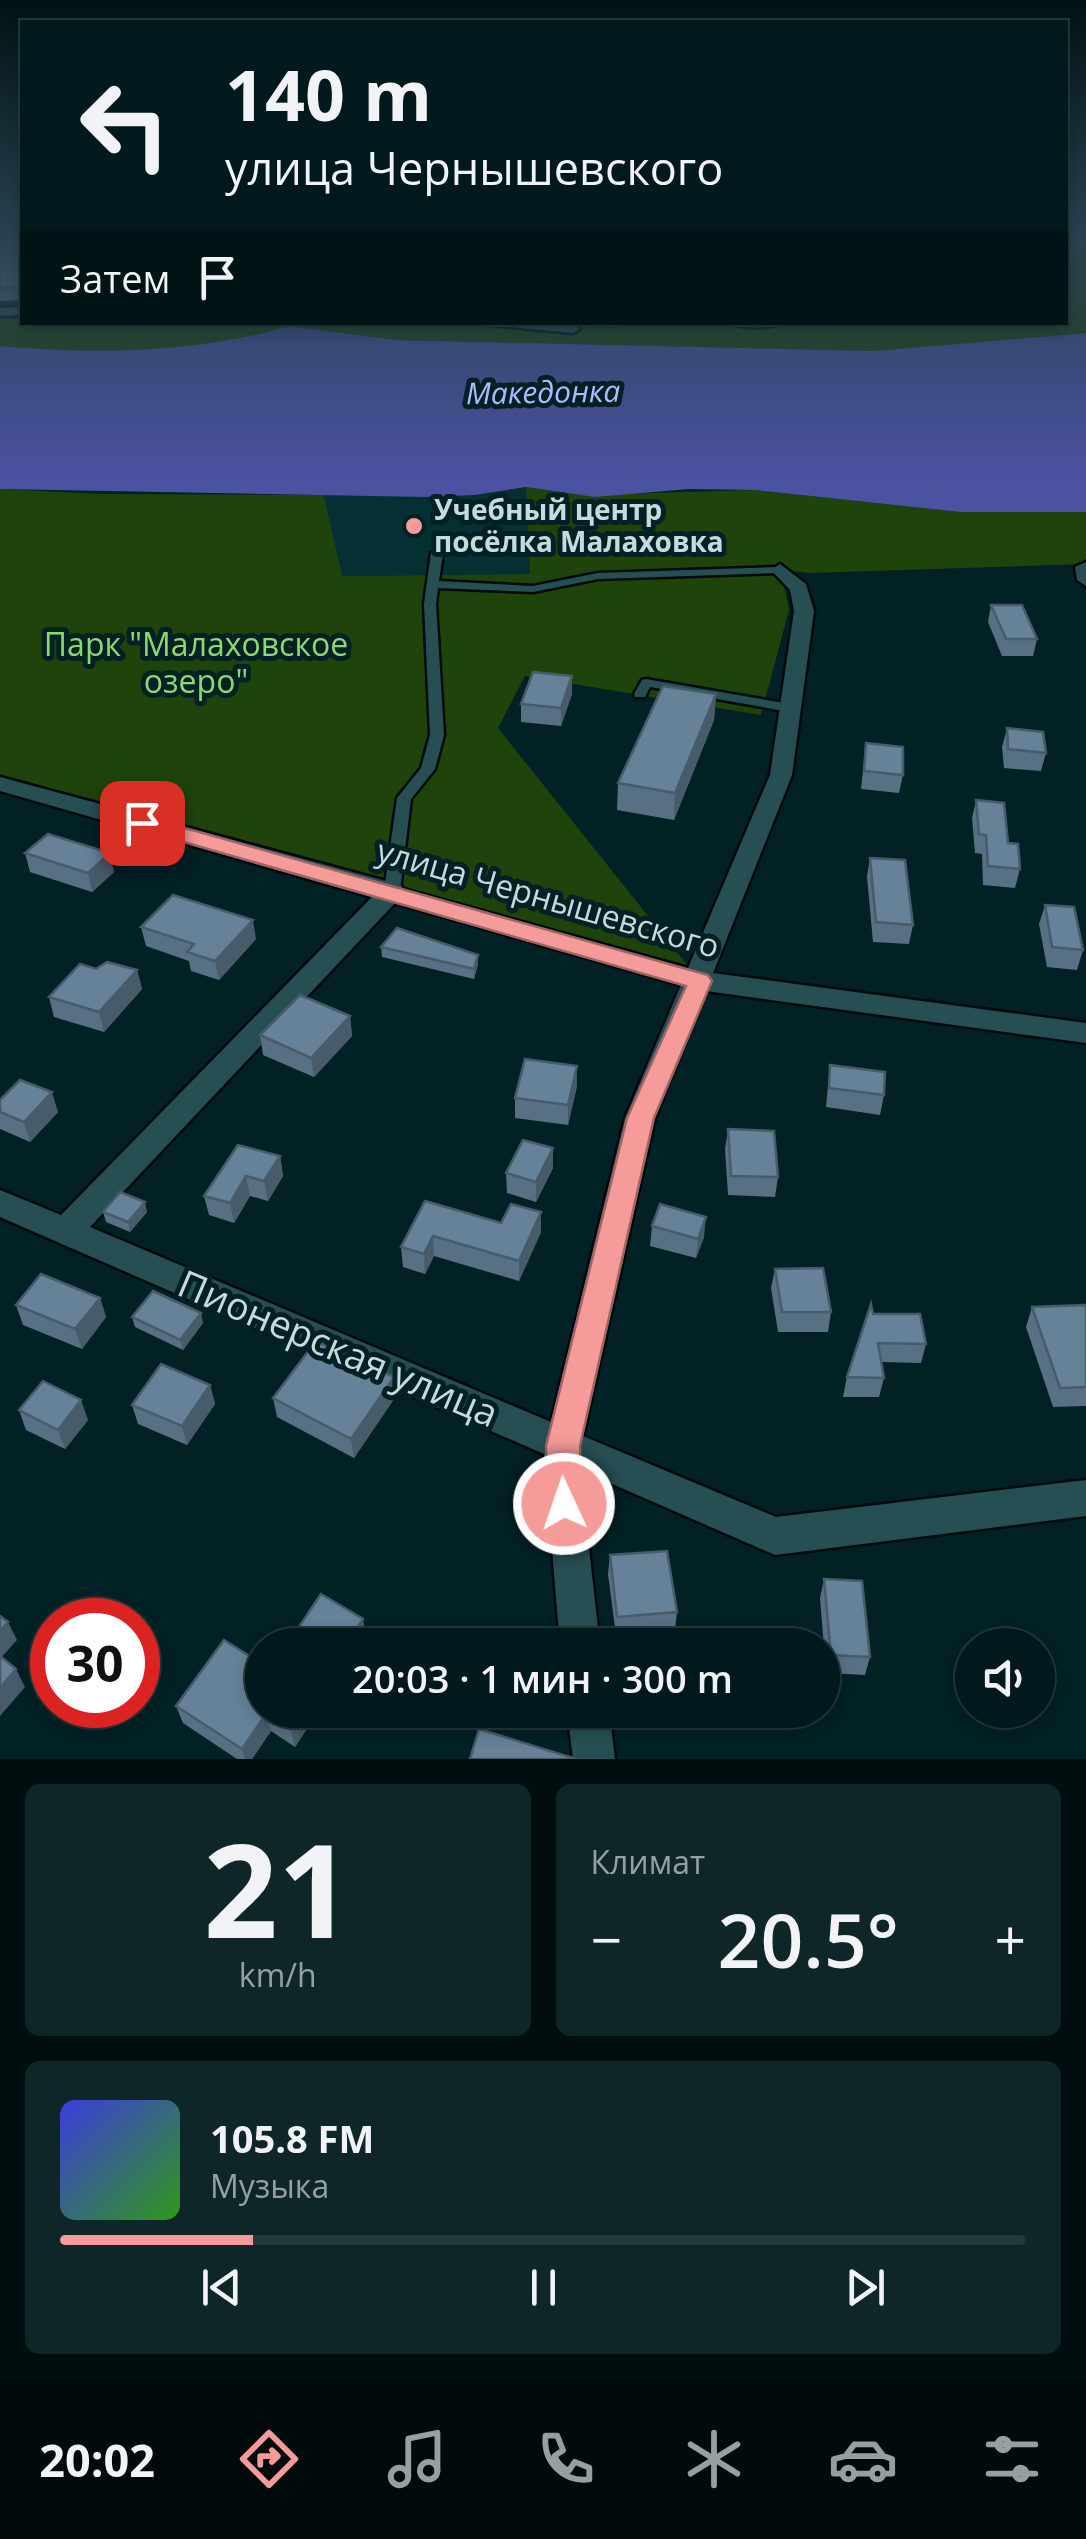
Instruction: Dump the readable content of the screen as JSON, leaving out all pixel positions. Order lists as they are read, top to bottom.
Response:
{
  "streets": {
    "street": ["улица Чернышевского", "Пионерская улица"]
  },
  "water": ["Македонка"],
  "parks": ["Парк \"Малаховское озеро\""],
  "places": ["Учебный центр посёлка Малаховка"],
  "page": {
    "turn": ["140 m", "улица Чернышевского"],
    "then": "Затем",
    "limit": "30",
    "trip": "20:03 · 1 мин · 300 m",
    "tile": [
      ["21", "km/h"],
      "Климат"
    ],
    "heat": ["−", "20.5°", "+"],
    "song": ["105.8 FM", "Музыка"],
    "tabs": "20:02"
  }
}
